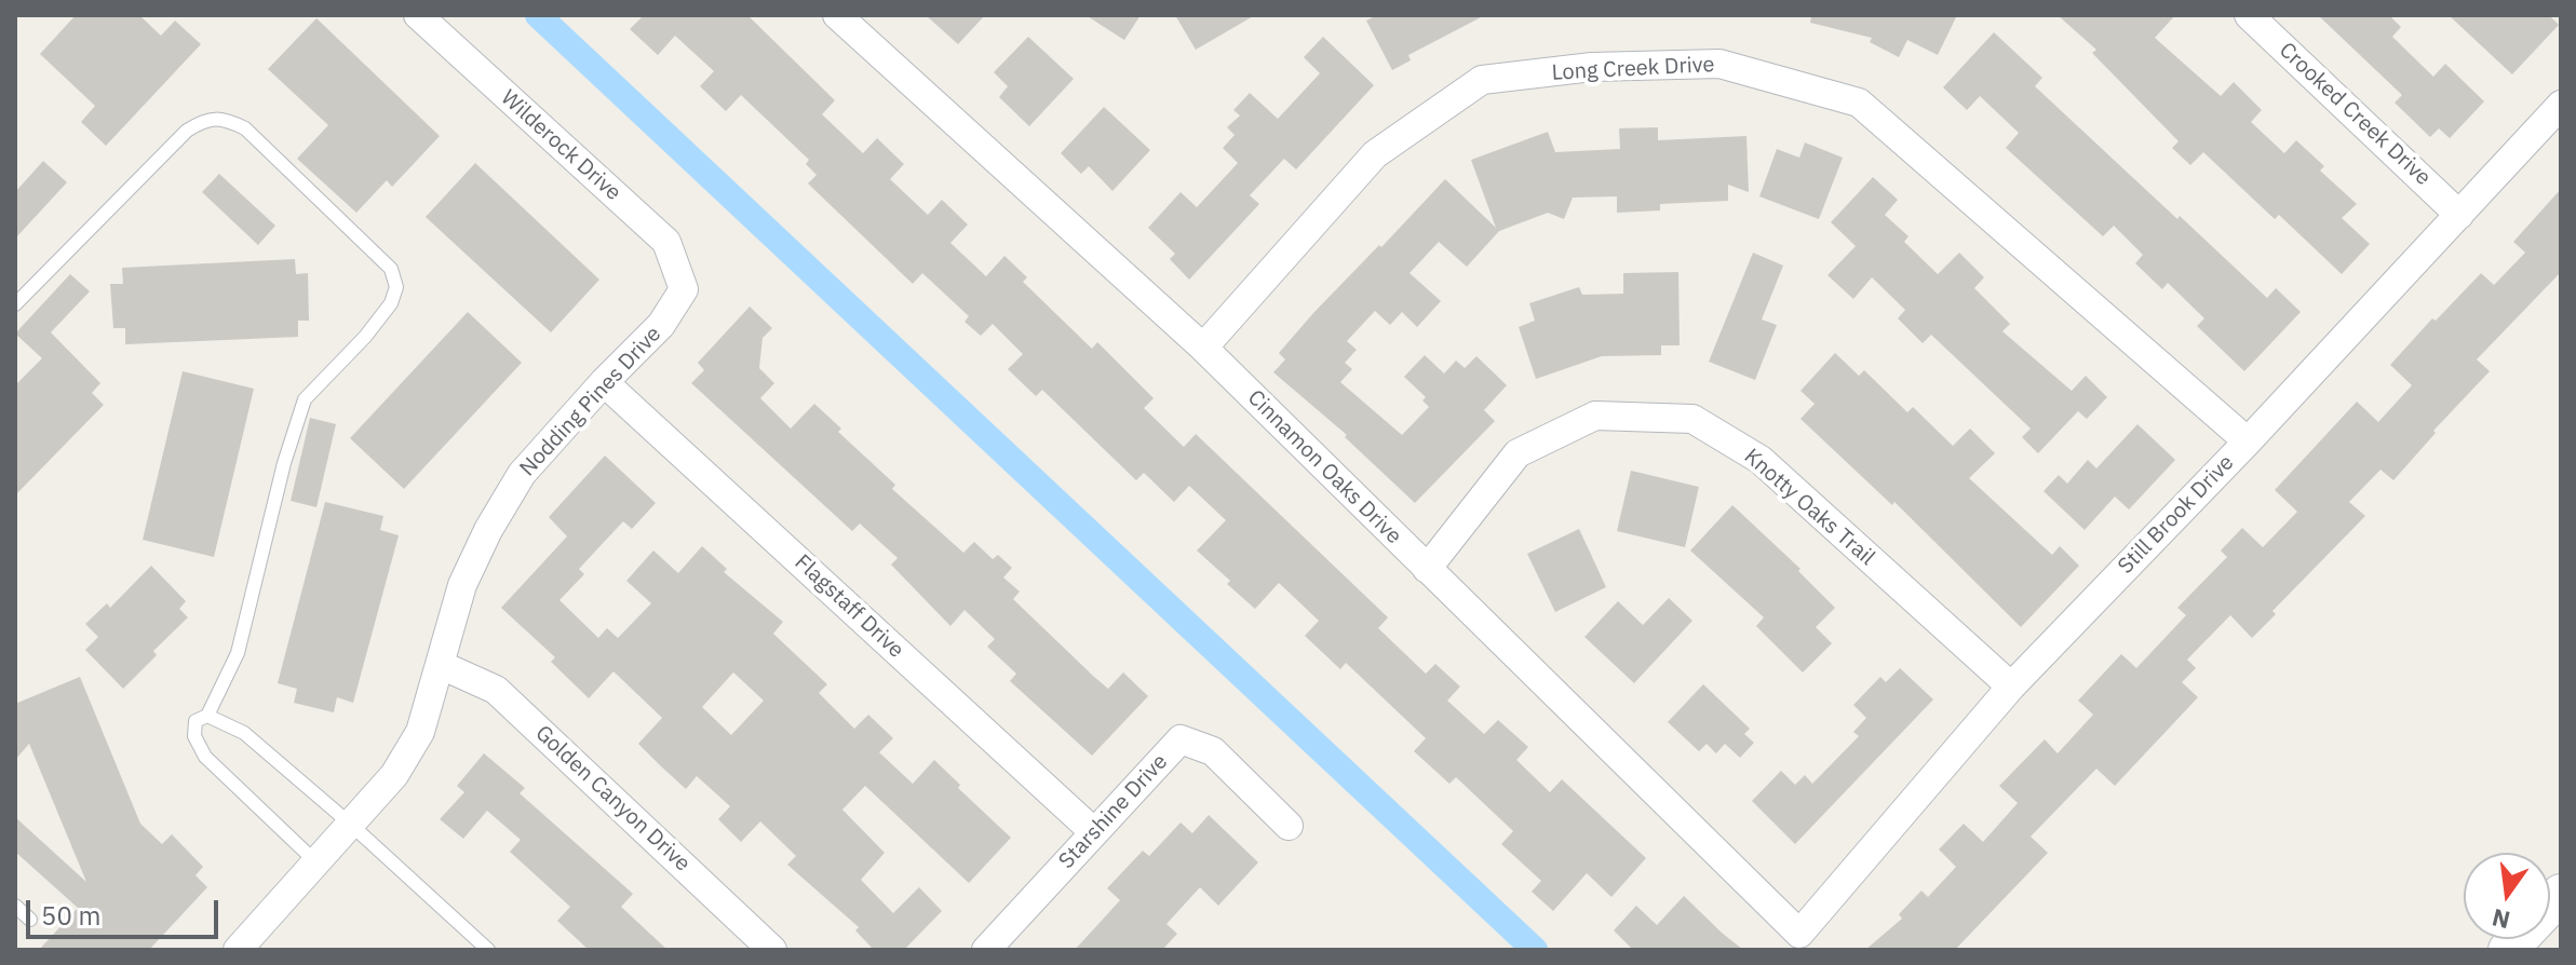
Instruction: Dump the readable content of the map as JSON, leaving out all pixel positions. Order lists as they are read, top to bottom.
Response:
{
  "streets": {
    "street": [
      "Long Creek Drive",
      "Crooked Creek Drive",
      "Wilderock Drive",
      "Nodding Pines Drive",
      "Cinnamon Oaks Drive",
      "Knotty Oaks Trail",
      "Still Brook Drive",
      "Flagstaff Drive",
      "Golden Canyon Drive",
      "Starshine Drive"
    ]
  },
  "crossings": [
    ["Long Creek Drive", "Cinnamon Oaks Drive"],
    ["Long Creek Drive", "Still Brook Drive"],
    ["Crooked Creek Drive", "Still Brook Drive"],
    ["Wilderock Drive", "Nodding Pines Drive"],
    ["Nodding Pines Drive", "Flagstaff Drive"],
    ["Nodding Pines Drive", "Golden Canyon Drive"],
    ["Cinnamon Oaks Drive", "Knotty Oaks Trail"],
    ["Cinnamon Oaks Drive", "Still Brook Drive"],
    ["Knotty Oaks Trail", "Still Brook Drive"],
    ["Flagstaff Drive", "Starshine Drive"]
  ],
  "scale_bar": "50 m",
  "north": "bottom"
}
